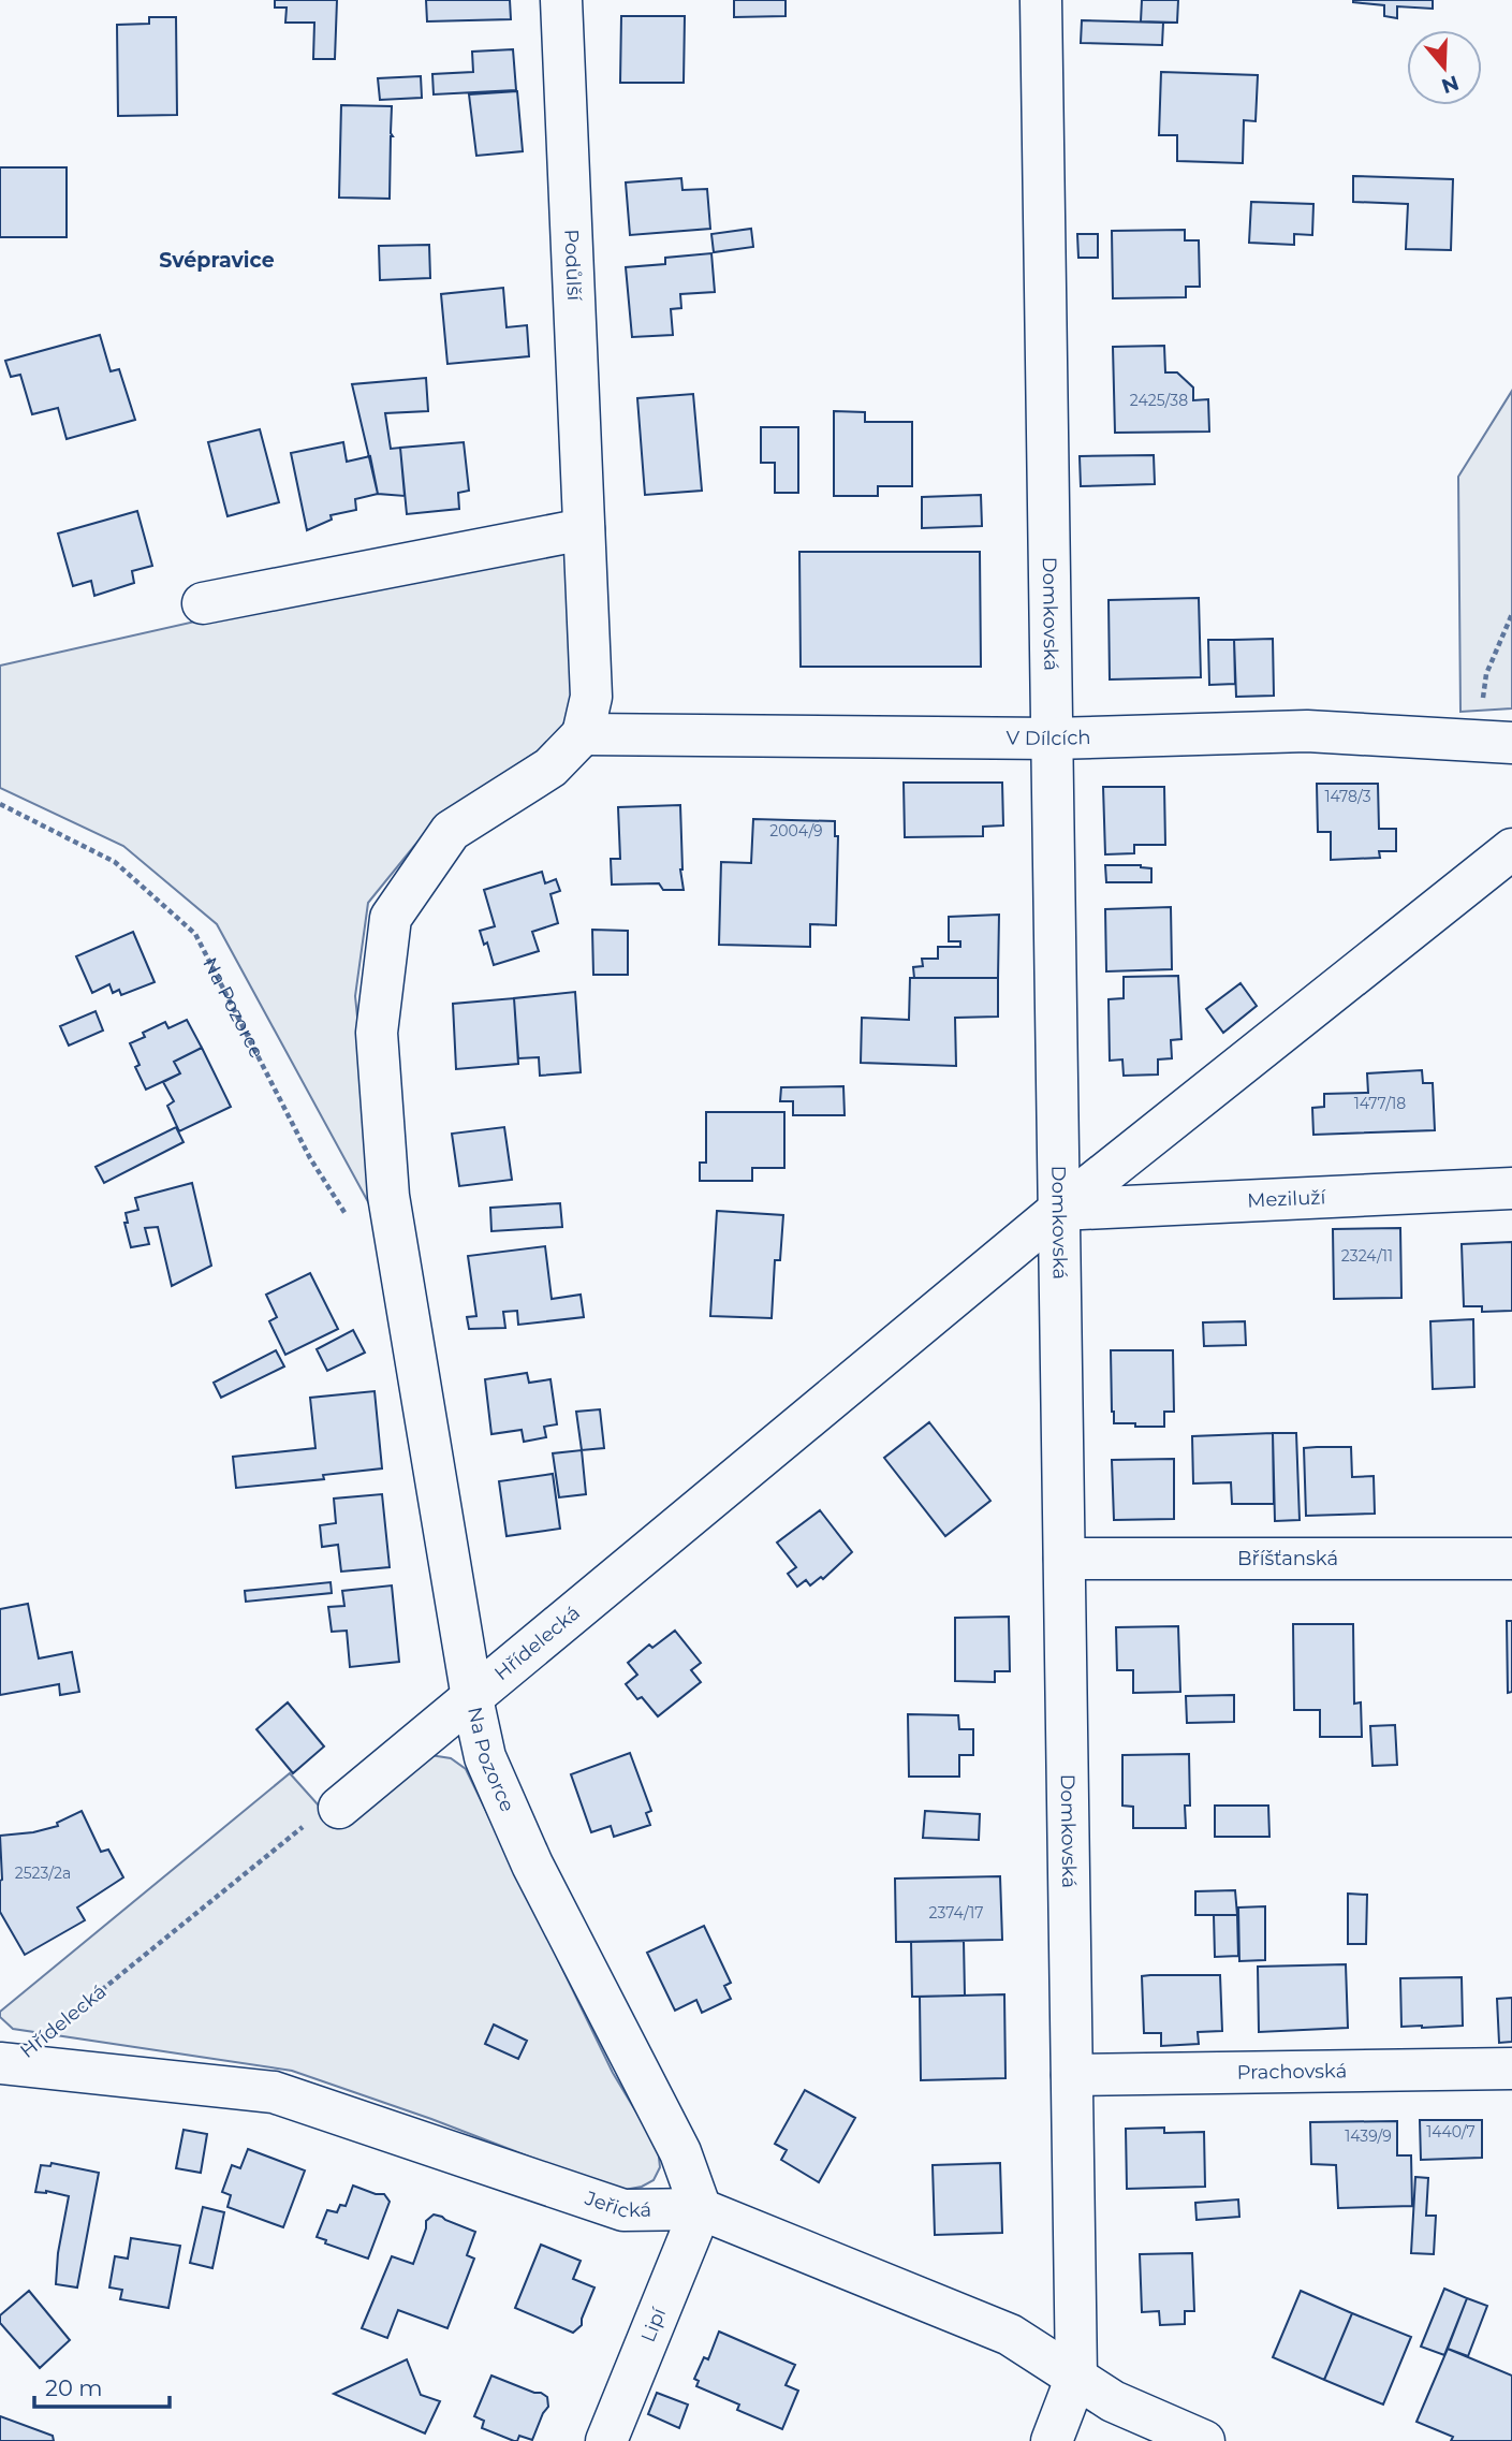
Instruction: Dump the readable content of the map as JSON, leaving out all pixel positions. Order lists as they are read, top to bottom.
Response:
{
  "streets": {
    "street": [
      "Podůlší",
      "Domkovská",
      "V Dílcích",
      "Na Pozorce",
      "Meziluží",
      "Bříšťanská",
      "Hřídelecká",
      "Prachovská",
      "Jeřická",
      "Lipí"
    ]
  },
  "crossings": [
    ["Podůlší", "V Dílcích"],
    ["Podůlší", "Na Pozorce"],
    ["Domkovská", "V Dílcích"],
    ["Domkovská", "Meziluží"],
    ["Domkovská", "Bříšťanská"],
    ["Domkovská", "Hřídelecká"],
    ["Domkovská", "Prachovská"],
    ["Domkovská", "Jeřická"],
    ["V Dílcích", "Na Pozorce"],
    ["Na Pozorce", "Hřídelecká"],
    ["Na Pozorce", "Jeřická"],
    ["Na Pozorce", "Lipí"],
    ["Meziluží", "Hřídelecká"],
    ["Hřídelecká", "Jeřická"],
    ["Jeřická", "Lipí"]
  ],
  "districts": ["Svépravice"],
  "house_numbers": [
    "2425/38",
    "1478/3",
    "2004/9",
    "1477/18",
    "2324/11",
    "2523/2a",
    "2374/17",
    "1440/7",
    "1439/9"
  ],
  "scale_bar": "20 m",
  "north": "bottom"
}
